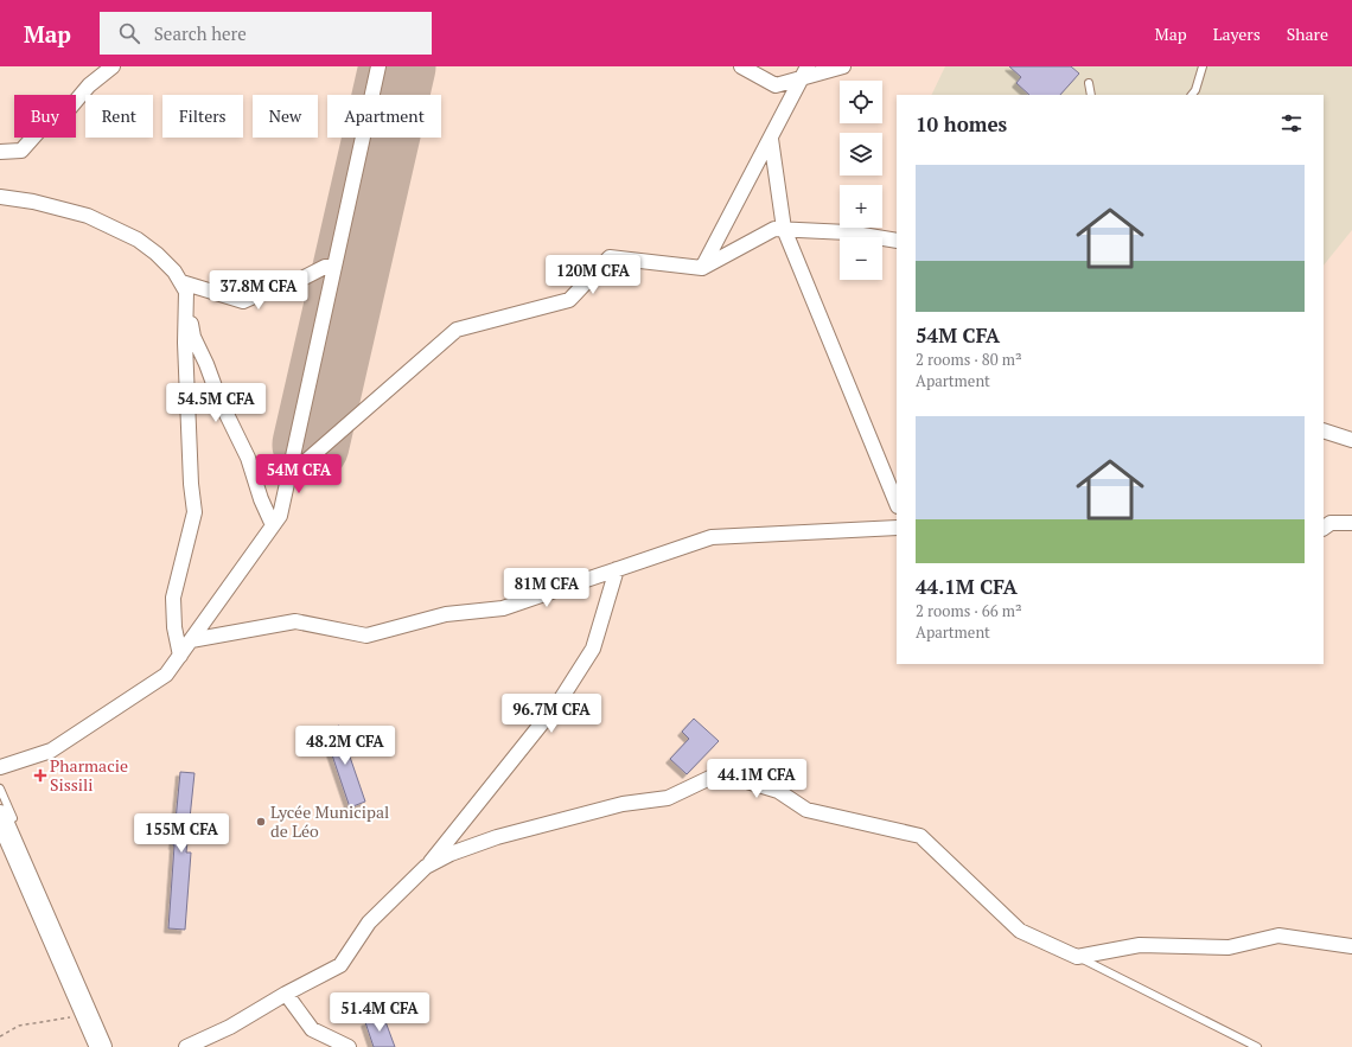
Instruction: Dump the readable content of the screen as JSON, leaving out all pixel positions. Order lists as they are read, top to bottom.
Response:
{
  "places": {
    "health": ["Pharmacie Sissili"],
    "other": ["Lycée Municipal de Léo"]
  },
  "page": {
    "header": "Map",
    "search": "Search here",
    "nav": ["Map", "Layers", "Share"],
    "map_buttons": ["+", "−"],
    "chip": [
      "Buy",
      "Rent",
      "Filters",
      "New",
      "Apartment"
    ],
    "heading": "10 homes",
    "list": [
      {
        "name": "54M CFA",
        "note": "2 rooms · 80 m² · Apartment"
      },
      {
        "name": "44.1M CFA",
        "note": "2 rooms · 66 m² · Apartment"
      }
    ],
    "price": [
      "120M CFA",
      "37.8M CFA",
      "54.5M CFA",
      "54M CFA",
      "81M CFA",
      "96.7M CFA",
      "48.2M CFA",
      "44.1M CFA",
      "155M CFA",
      "51.4M CFA"
    ]
  }
}
